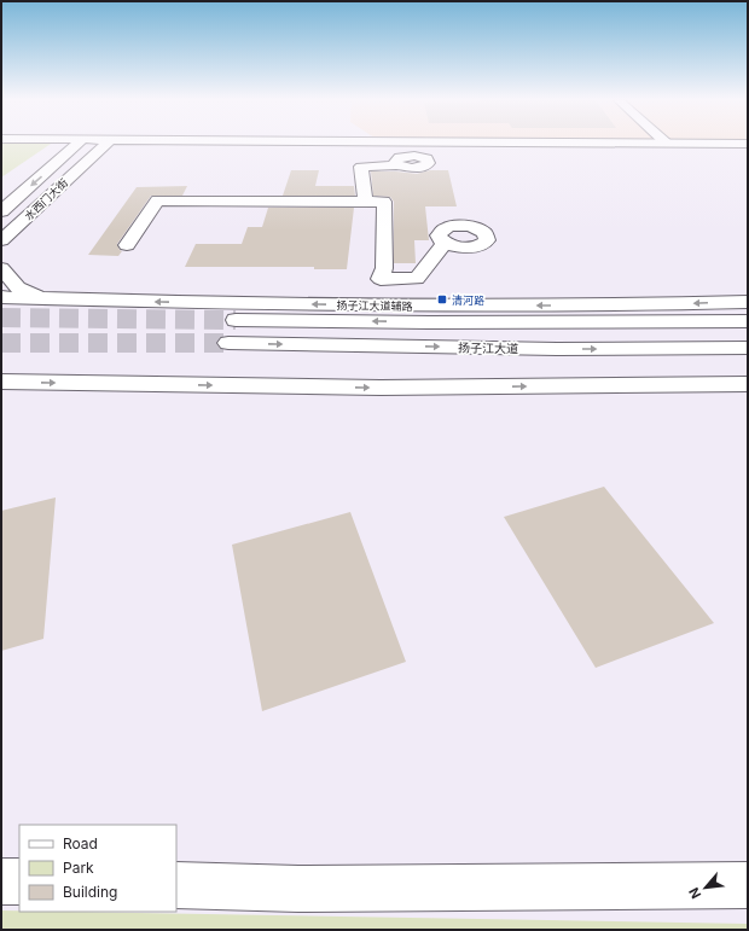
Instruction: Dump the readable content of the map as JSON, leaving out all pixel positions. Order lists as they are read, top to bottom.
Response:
{
  "streets": {
    "main road": ["水西门大街", "扬子江大道辅路", "扬子江大道"]
  },
  "places": {
    "transit": ["清河路"]
  },
  "legend": ["Road", "Park", "Building"],
  "north": "bottom left"
}
